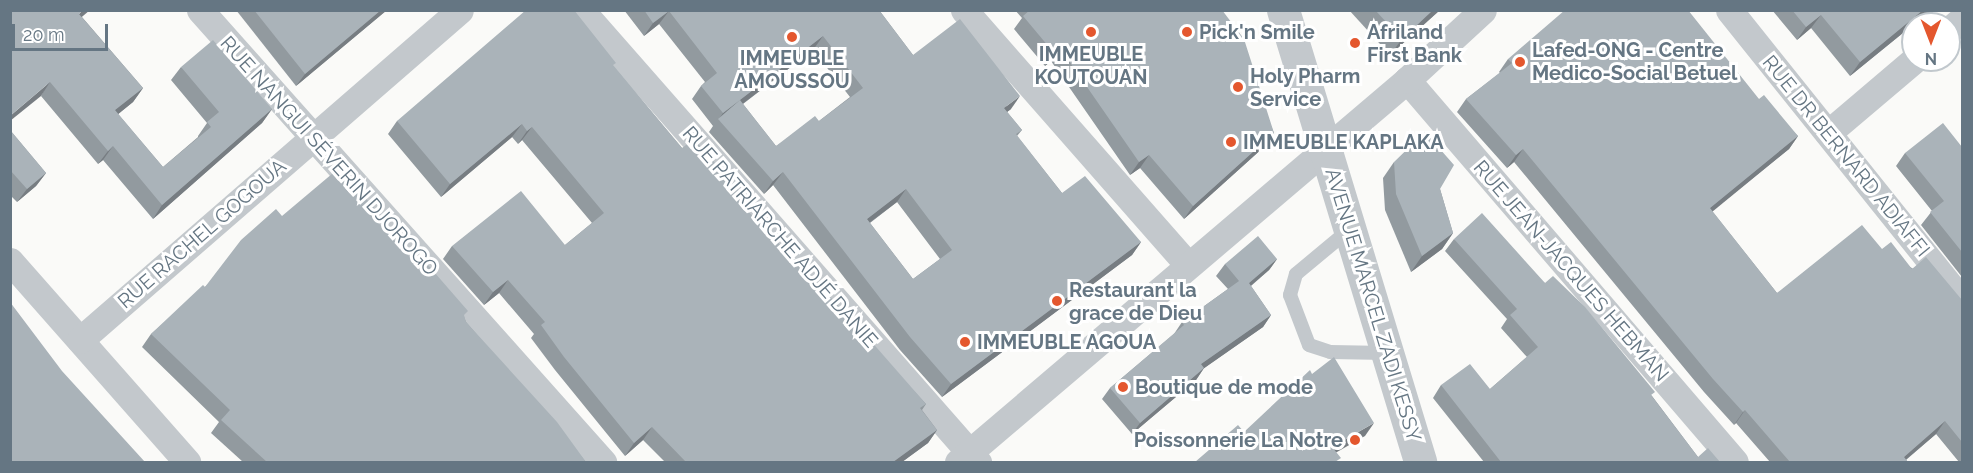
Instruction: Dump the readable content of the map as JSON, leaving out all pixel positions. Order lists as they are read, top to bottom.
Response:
{
  "streets": {
    "street": [
      "RUE NANGUI SÉVERIN DJOROGO",
      "RUE DR BERNARD ADIAFFI",
      "RUE RACHEL GOGOUA",
      "RUE PATRIARCHE ADJÉ DANIE",
      "RUE JEAN-JACQUES HEBMAN",
      "AVENUE MARCEL ZADI KESSY"
    ]
  },
  "crossings": [
    ["RUE NANGUI SÉVERIN DJOROGO", "RUE RACHEL GOGOUA"]
  ],
  "places": [
    "IMMEUBLE KOUTOUAN",
    "Pick'n Smile",
    "IMMEUBLE AMOUSSOU",
    "Afriland First Bank",
    "Lafed-ONG - Centre Medico-Social Betuel",
    "Holy Pharm Service",
    "IMMEUBLE KAPLAKA",
    "Restaurant la grace de Dieu",
    "IMMEUBLE AGOUA",
    "Boutique de mode",
    "Poissonnerie La Notre"
  ],
  "scale_bar": "20 m",
  "north": "bottom"
}
